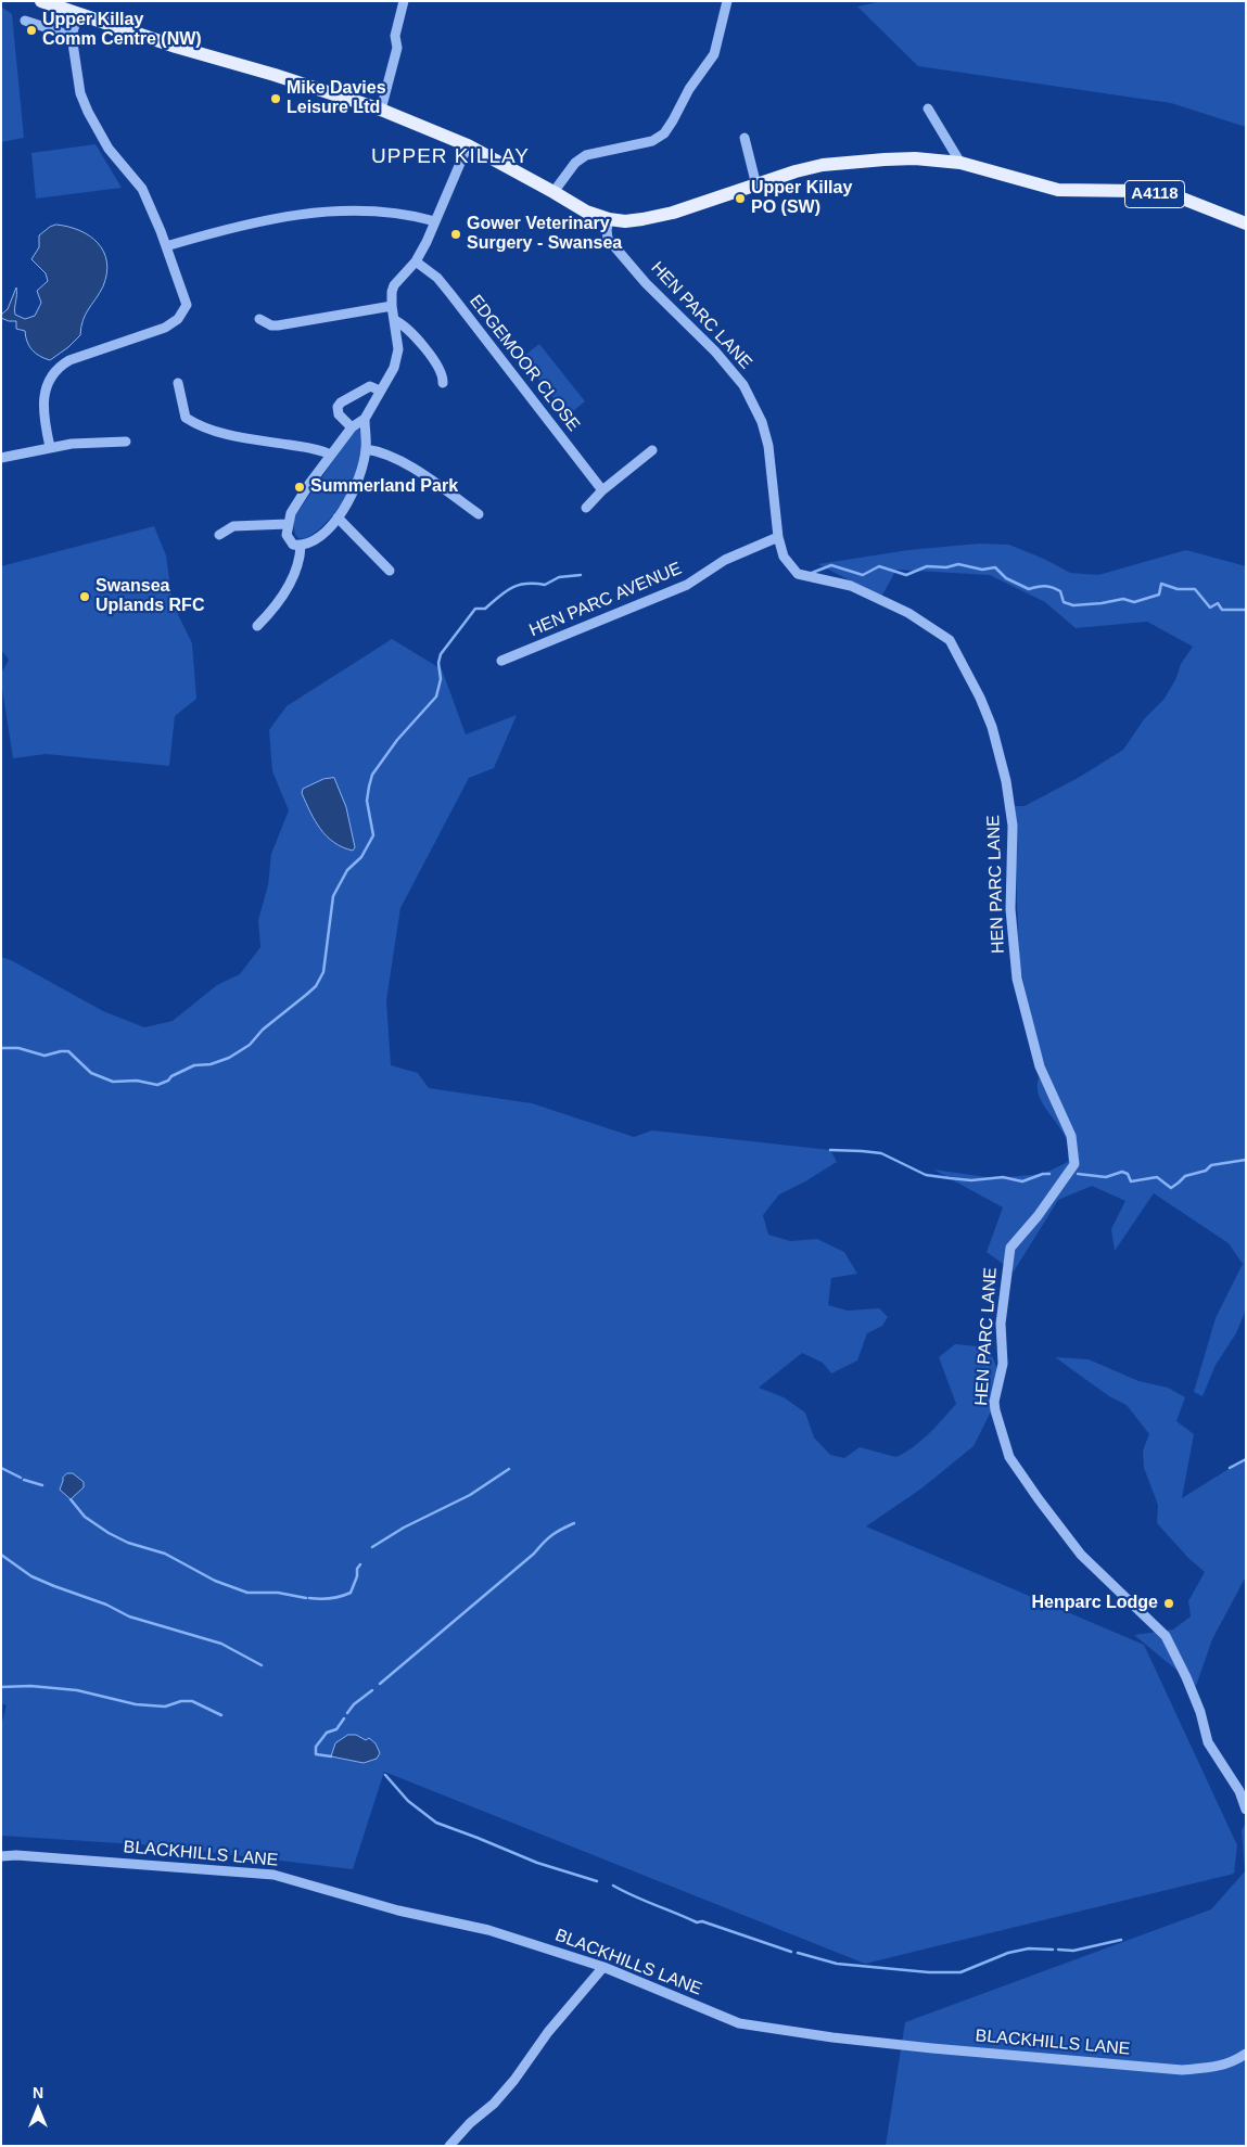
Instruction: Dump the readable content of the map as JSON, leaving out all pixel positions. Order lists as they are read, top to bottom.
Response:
{
  "streets": {
    "main road": ["A4118"],
    "street": [
      "HEN PARC LANE",
      "EDGEMOOR CLOSE",
      "HEN PARC AVENUE",
      "BLACKHILLS LANE"
    ]
  },
  "crossings": [
    ["A4118", "HEN PARC LANE"],
    ["HEN PARC LANE", "HEN PARC AVENUE"]
  ],
  "districts": ["UPPER KILLAY"],
  "places": [
    "Upper Killay Comm Centre (NW)",
    "Mike Davies Leisure Ltd",
    "Upper Killay PO (SW)",
    "Gower Veterinary Surgery - Swansea",
    "Summerland Park",
    "Swansea Uplands RFC",
    "Henparc Lodge"
  ],
  "north": "top"
}
